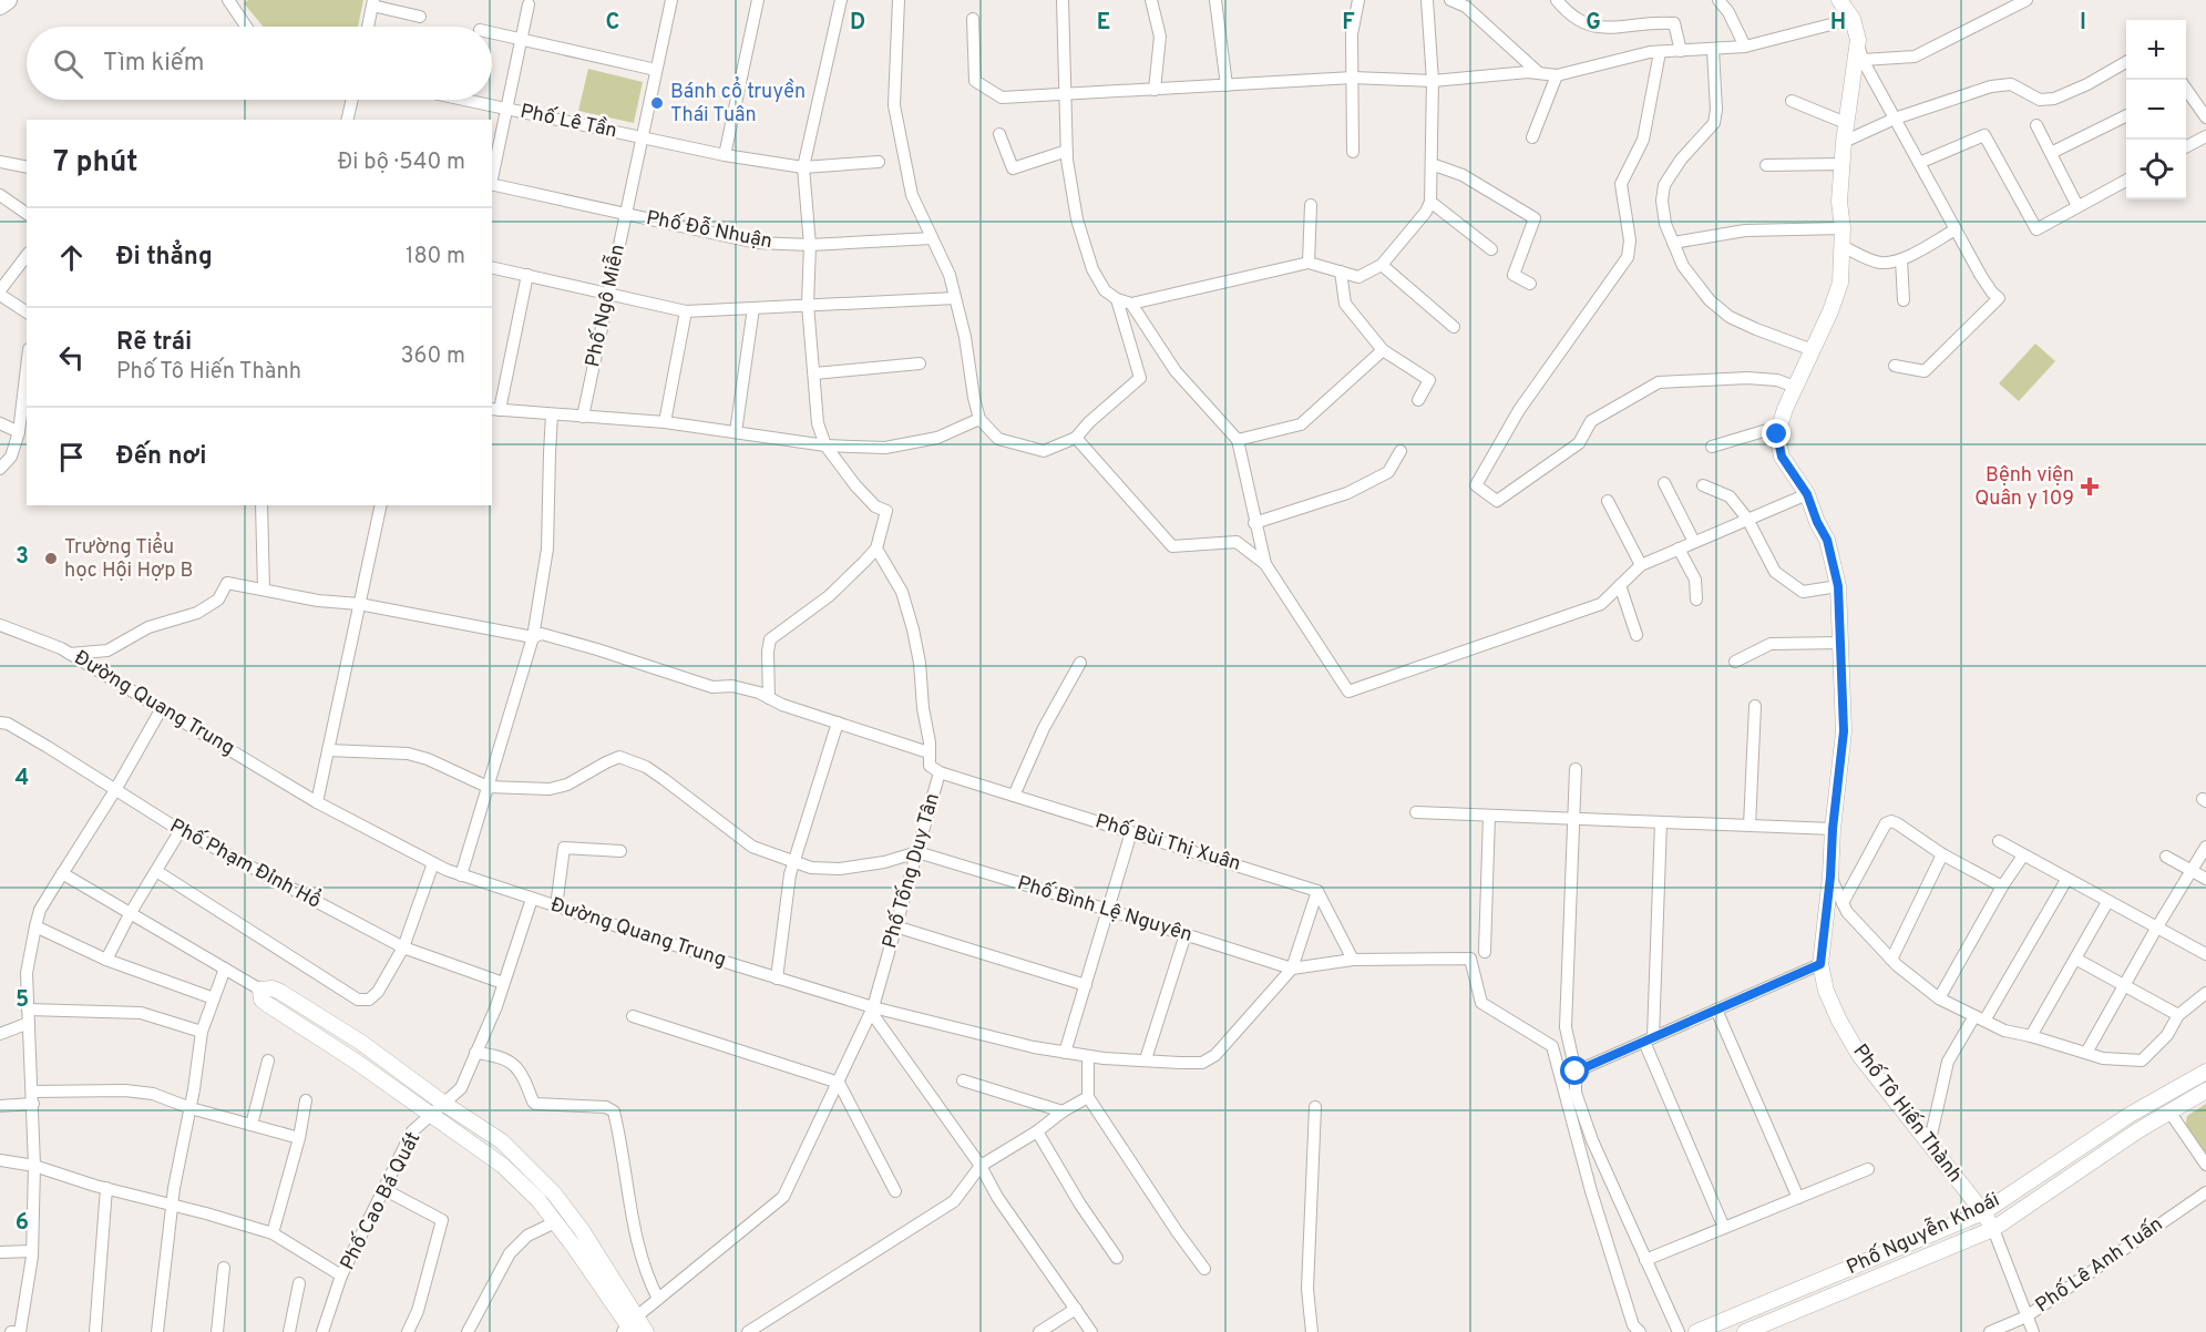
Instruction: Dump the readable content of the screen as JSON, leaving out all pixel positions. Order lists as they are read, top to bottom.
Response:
{
  "streets": {
    "street": [
      "Phố Lê Tần",
      "Phố Đỗ Nhuận",
      "Phố Ngô Miễn",
      "Đường Quang Trung",
      "Phố Bùi Thị Xuân",
      "Phố Phạm Đỉnh Hổ",
      "Phố Tống Duy Tân",
      "Phố Bình Lệ Nguyên",
      "Phố Tô Hiến Thành",
      "Phố Cao Bá Quát",
      "Phố Nguyễn Khoái",
      "Phố Lê Anh Tuấn"
    ]
  },
  "crossings": [
    ["Phố Lê Tần", "Phố Ngô Miễn"],
    ["Phố Đỗ Nhuận", "Phố Ngô Miễn"],
    ["Đường Quang Trung", "Phố Tống Duy Tân"],
    ["Đường Quang Trung", "Phố Bình Lệ Nguyên"],
    ["Đường Quang Trung", "Phố Cao Bá Quát"],
    ["Phố Bùi Thị Xuân", "Phố Tống Duy Tân"],
    ["Phố Phạm Đỉnh Hổ", "Phố Cao Bá Quát"],
    ["Phố Tống Duy Tân", "Phố Bình Lệ Nguyên"],
    ["Phố Tô Hiến Thành", "Phố Nguyễn Khoái"],
    ["Phố Tô Hiến Thành", "Phố Lê Anh Tuấn"]
  ],
  "places": {
    "other": ["Bánh cổ truyền Thái Tuân", "Trường Tiểu học Hội Hợp B"],
    "health": ["Bệnh viện Quân y 109"]
  },
  "page": {
    "map_buttons": ["+", "−"],
    "search": "Tìm kiếm",
    "heading": ["7 phút", "Đi bộ · 540 m"],
    "list": [
      ["Đi thẳng", "180 m"],
      ["Rẽ trái", "Phố Tô Hiến Thành", "360 m"],
      "Đến nơi"
    ]
  },
  "grid": {
    "columns": [
      "C",
      "D",
      "E",
      "F",
      "G",
      "H",
      "I"
    ],
    "rows": [
      "3",
      "4",
      "5",
      "6"
    ]
  }
}
